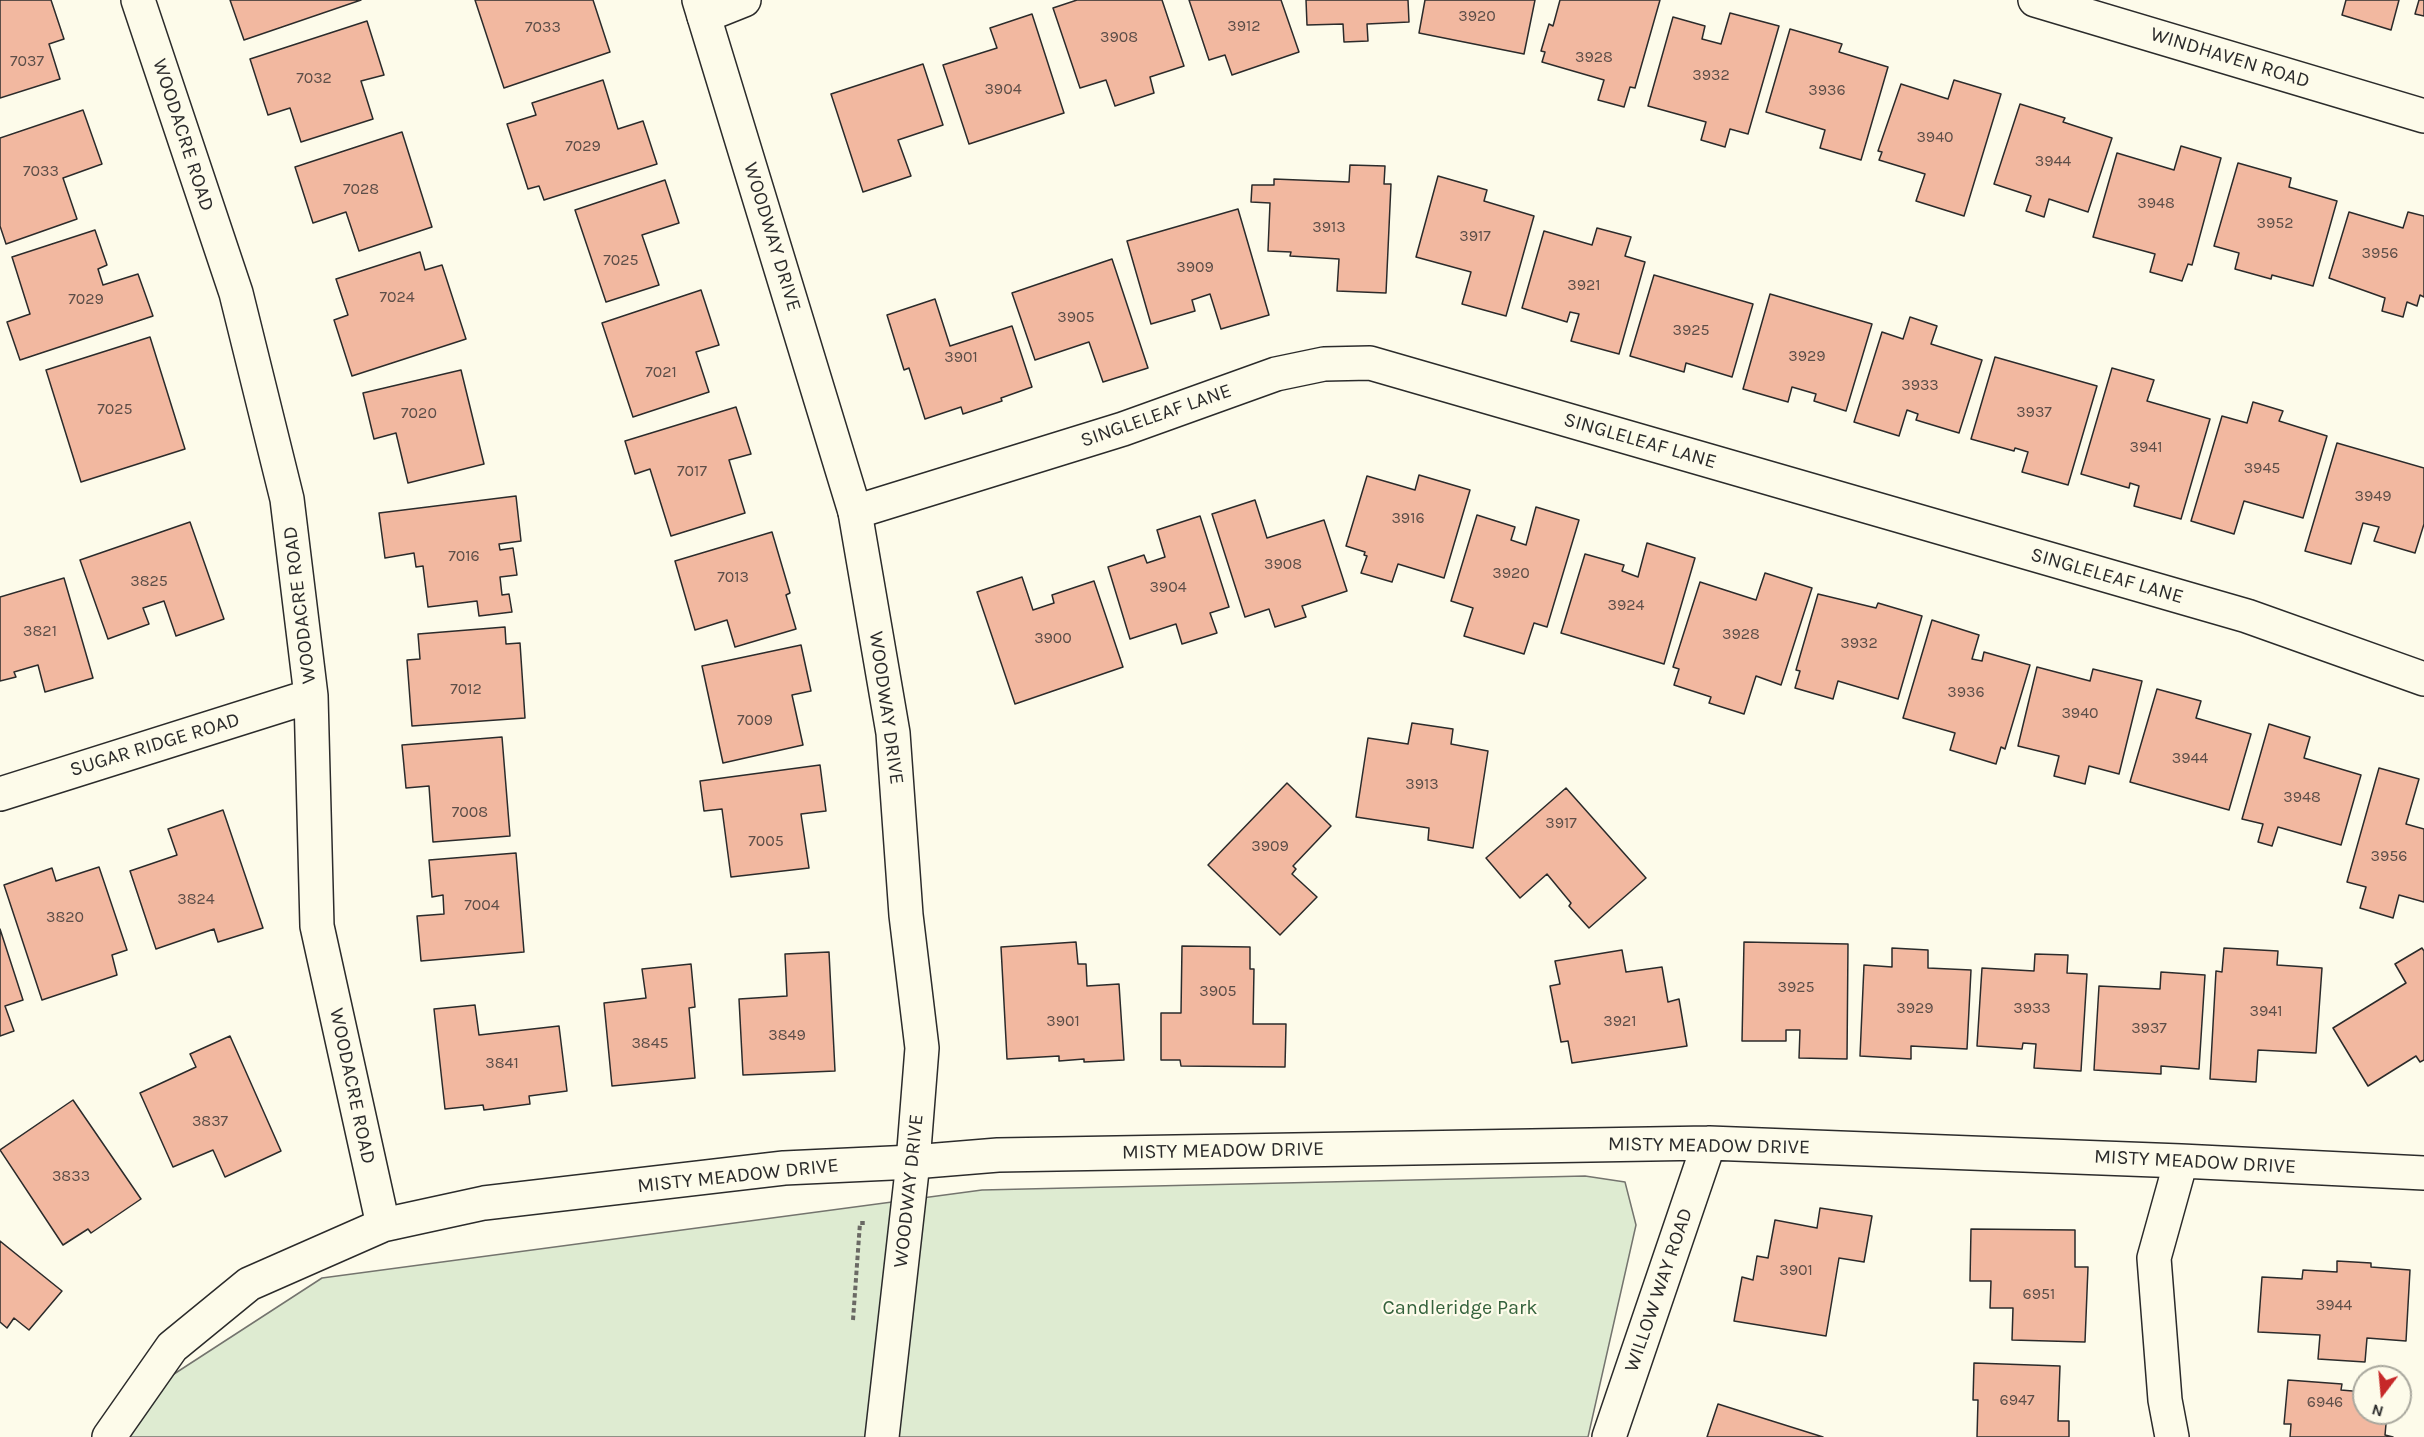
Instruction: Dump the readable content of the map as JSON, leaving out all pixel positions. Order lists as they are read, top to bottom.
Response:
{
  "streets": {
    "street": [
      "WINDHAVEN ROAD",
      "WOODACRE ROAD",
      "WOODWAY DRIVE",
      "SINGLELEAF LANE",
      "SUGAR RIDGE ROAD",
      "MISTY MEADOW DRIVE",
      "WILLOW WAY ROAD"
    ]
  },
  "crossings": [
    ["WOODACRE ROAD", "SUGAR RIDGE ROAD"],
    ["WOODACRE ROAD", "MISTY MEADOW DRIVE"],
    ["WOODWAY DRIVE", "SINGLELEAF LANE"],
    ["WOODWAY DRIVE", "MISTY MEADOW DRIVE"],
    ["MISTY MEADOW DRIVE", "WILLOW WAY ROAD"]
  ],
  "parks": ["Candleridge Park"],
  "house_numbers": [
    "3920",
    "3912",
    "7033",
    "3908",
    "3928",
    "7037",
    "3932",
    "7032",
    "3904",
    "3936",
    "3940",
    "7029",
    "3944",
    "7033",
    "7028",
    "3948",
    "3952",
    "3913",
    "3917",
    "3956",
    "7025",
    "3909",
    "3921",
    "7024",
    "7029",
    "3905",
    "3925",
    "3929",
    "3901",
    "7021",
    "3933",
    "7025",
    "3937",
    "7020",
    "3941",
    "3945",
    "7017",
    "3949",
    "3916",
    "7016",
    "3908",
    "3920",
    "7013",
    "3825",
    "3904",
    "3924",
    "3821",
    "3928",
    "3900",
    "3932",
    "7012",
    "3936",
    "3940",
    "7009",
    "3944",
    "3913",
    "3948",
    "7008",
    "3917",
    "7005",
    "3909",
    "3956",
    "3824",
    "7004",
    "3820",
    "3925",
    "3905",
    "3929",
    "3933",
    "3941",
    "3901",
    "3921",
    "3937",
    "3849",
    "3845",
    "3841",
    "3837",
    "3833",
    "3901",
    "6951",
    "3944",
    "6947",
    "6946"
  ],
  "north": "bottom"
}
